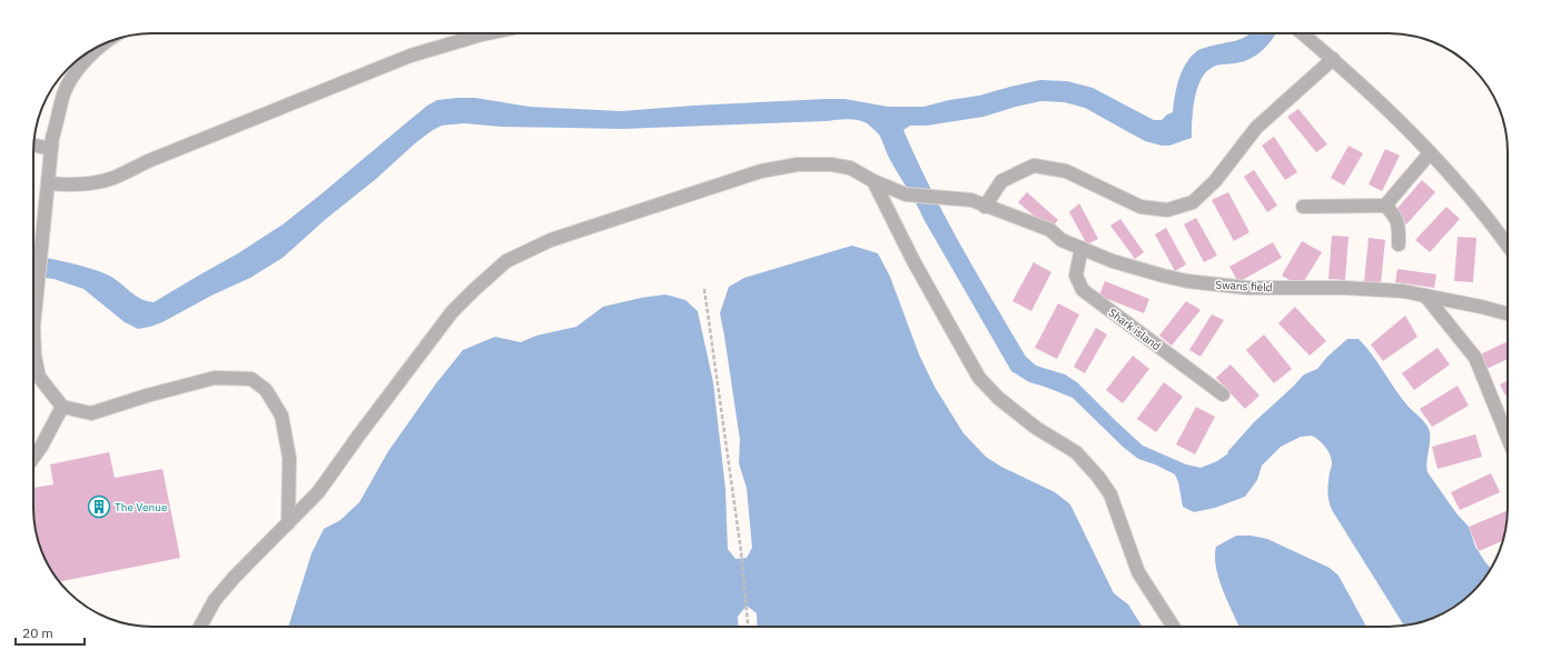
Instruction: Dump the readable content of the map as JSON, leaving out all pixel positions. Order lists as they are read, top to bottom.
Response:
{
  "streets": {
    "street": ["Swans field", "Shark island"]
  },
  "crossings": [
    ["Swans field", "Shark island"]
  ],
  "places": {
    "building": ["The Venue"]
  },
  "scale_bar": "20 m"
}
